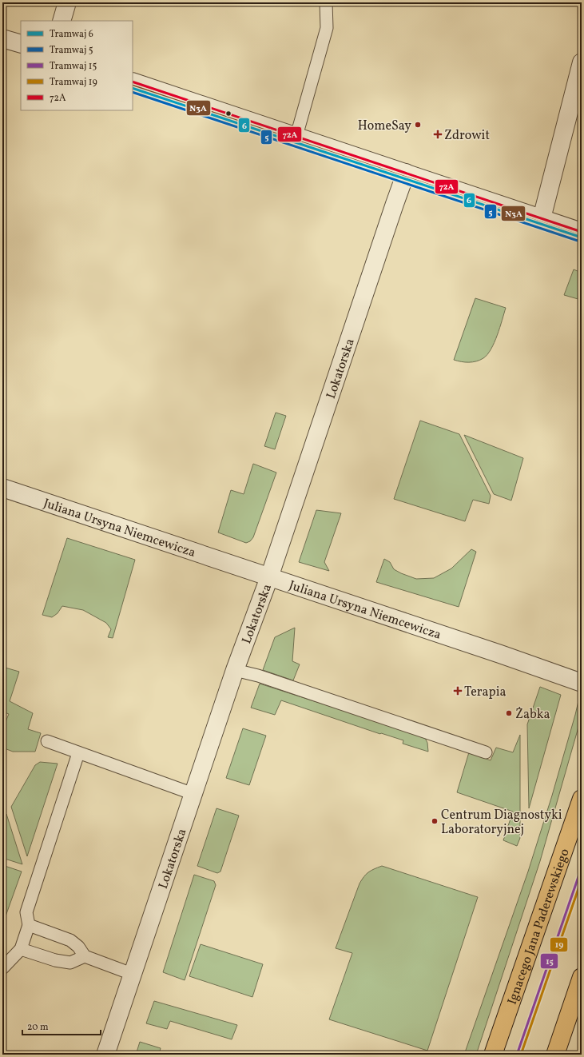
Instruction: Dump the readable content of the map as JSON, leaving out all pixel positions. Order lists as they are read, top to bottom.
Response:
{
  "streets": {
    "main road": ["Ignacego Jana Paderewskiego"],
    "street": ["Lokatorska", "Juliana Ursyna Niemcewicza"]
  },
  "crossings": [
    ["Lokatorska", "Juliana Ursyna Niemcewicza"]
  ],
  "places": {
    "other": ["HomeSay", "Żabka", "Centrum Diagnostyki Laboratoryjnej"],
    "health": ["Zdrowit", "Terapia"]
  },
  "lines": [
    "transit line 72A",
    "transit line N3A",
    "tram line 6",
    "tram line 5",
    "tram line 15",
    "tram line 19"
  ],
  "legend": [
    "Tramwaj 6",
    "Tramwaj 5",
    "Tramwaj 15",
    "Tramwaj 19",
    "72A"
  ],
  "scale_bar": "20 m"
}
